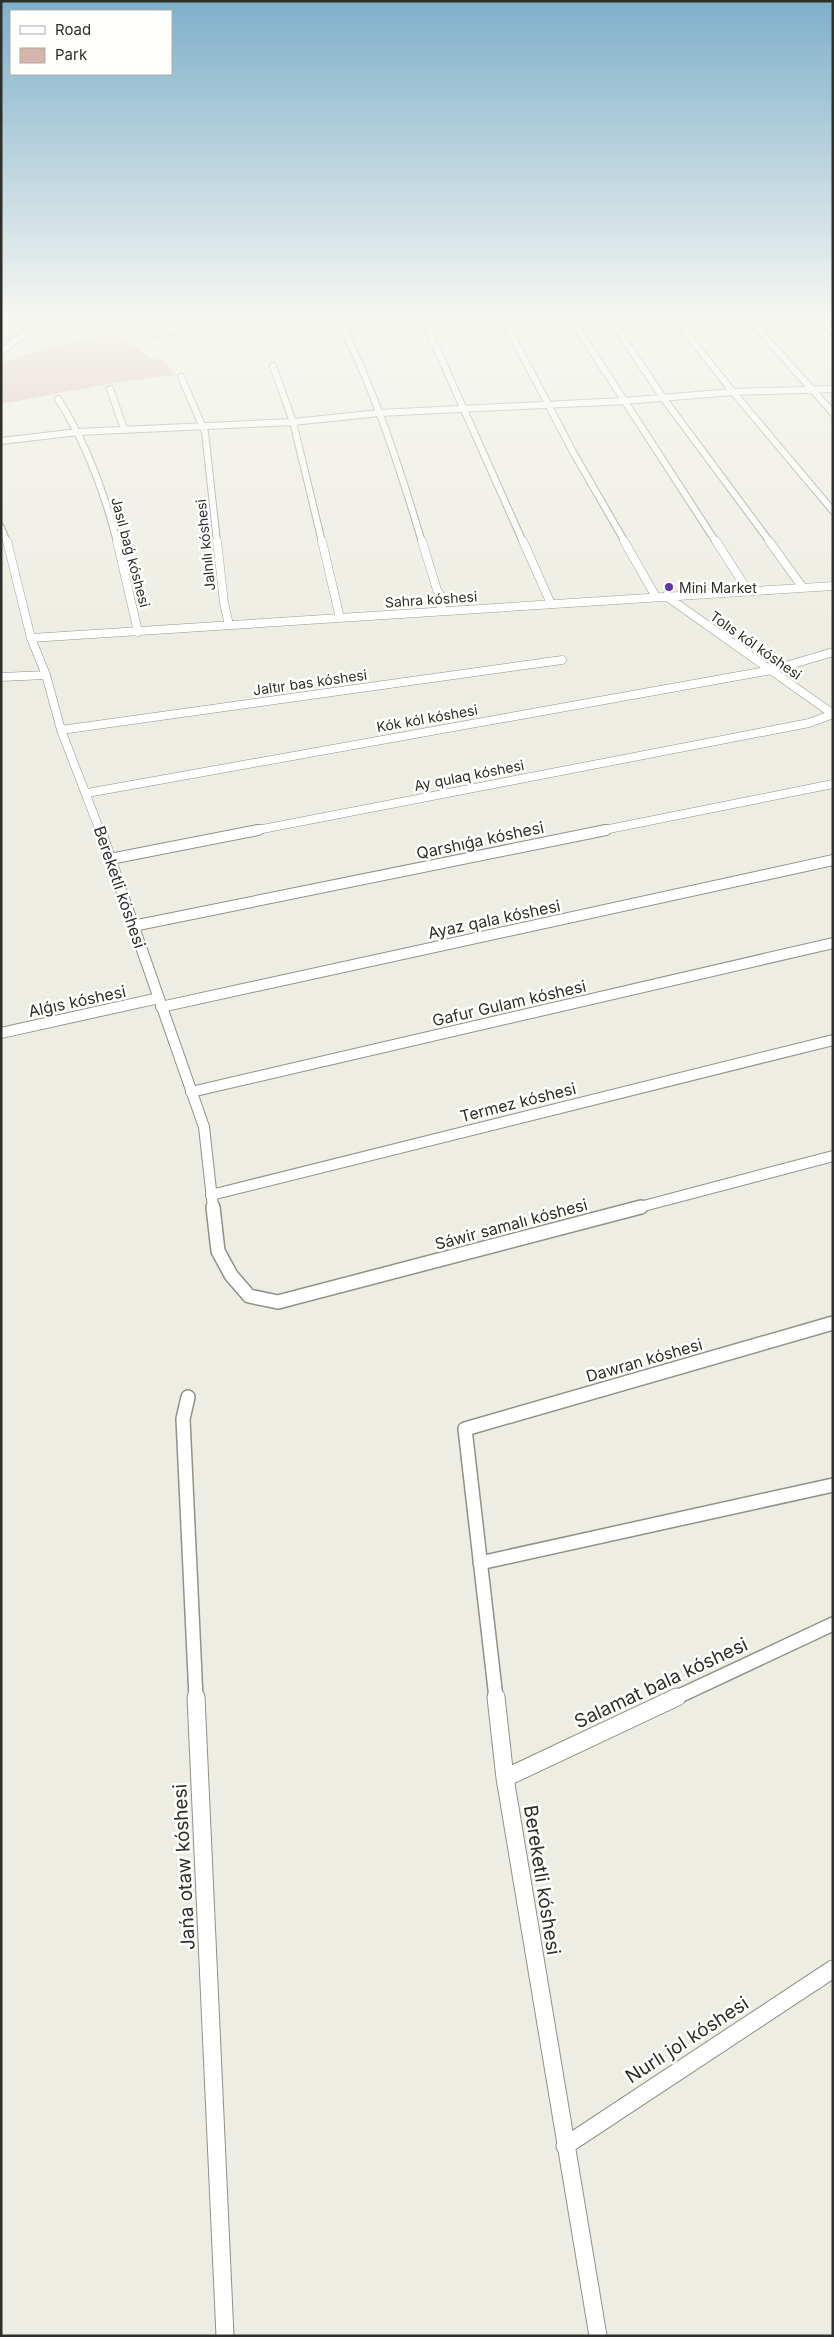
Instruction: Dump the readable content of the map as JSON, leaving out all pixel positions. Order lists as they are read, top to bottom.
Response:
{
  "streets": {
    "street": [
      "Jalnılı kóshesi",
      "Jasıl baǵ kóshesi",
      "Sahra kóshesi",
      "Tolıs kól kóshesi",
      "Jaltır bas kóshesi",
      "Kók kól kóshesi",
      "Ay qulaq kóshesi",
      "Qarshıǵa kóshesi",
      "Bereketli kóshesi",
      "Ayaz qala kóshesi",
      "Alǵıs kóshesi",
      "Gafur Gulam kóshesi",
      "Termez kóshesi",
      "Sáwir samalı kóshesi",
      "Dawran kóshesi",
      "Salamat bala kóshesi",
      "Jańa otaw kóshesi",
      "Nurlı jol kóshesi"
    ]
  },
  "crossings": [
    ["Jalnılı kóshesi", "Sahra kóshesi"],
    ["Jasıl baǵ kóshesi", "Sahra kóshesi"],
    ["Sahra kóshesi", "Tolıs kól kóshesi"],
    ["Sahra kóshesi", "Bereketli kóshesi"],
    ["Tolıs kól kóshesi", "Kók kól kóshesi"],
    ["Tolıs kól kóshesi", "Ay qulaq kóshesi"],
    ["Jaltır bas kóshesi", "Bereketli kóshesi"],
    ["Kók kól kóshesi", "Bereketli kóshesi"],
    ["Ay qulaq kóshesi", "Bereketli kóshesi"],
    ["Qarshıǵa kóshesi", "Bereketli kóshesi"],
    ["Bereketli kóshesi", "Ayaz qala kóshesi"],
    ["Bereketli kóshesi", "Alǵıs kóshesi"],
    ["Bereketli kóshesi", "Gafur Gulam kóshesi"],
    ["Bereketli kóshesi", "Termez kóshesi"],
    ["Bereketli kóshesi", "Sáwir samalı kóshesi"],
    ["Bereketli kóshesi", "Dawran kóshesi"],
    ["Bereketli kóshesi", "Salamat bala kóshesi"],
    ["Bereketli kóshesi", "Nurlı jol kóshesi"],
    ["Ayaz qala kóshesi", "Alǵıs kóshesi"]
  ],
  "places": ["Mini Market"],
  "legend": ["Road", "Park"]
}
